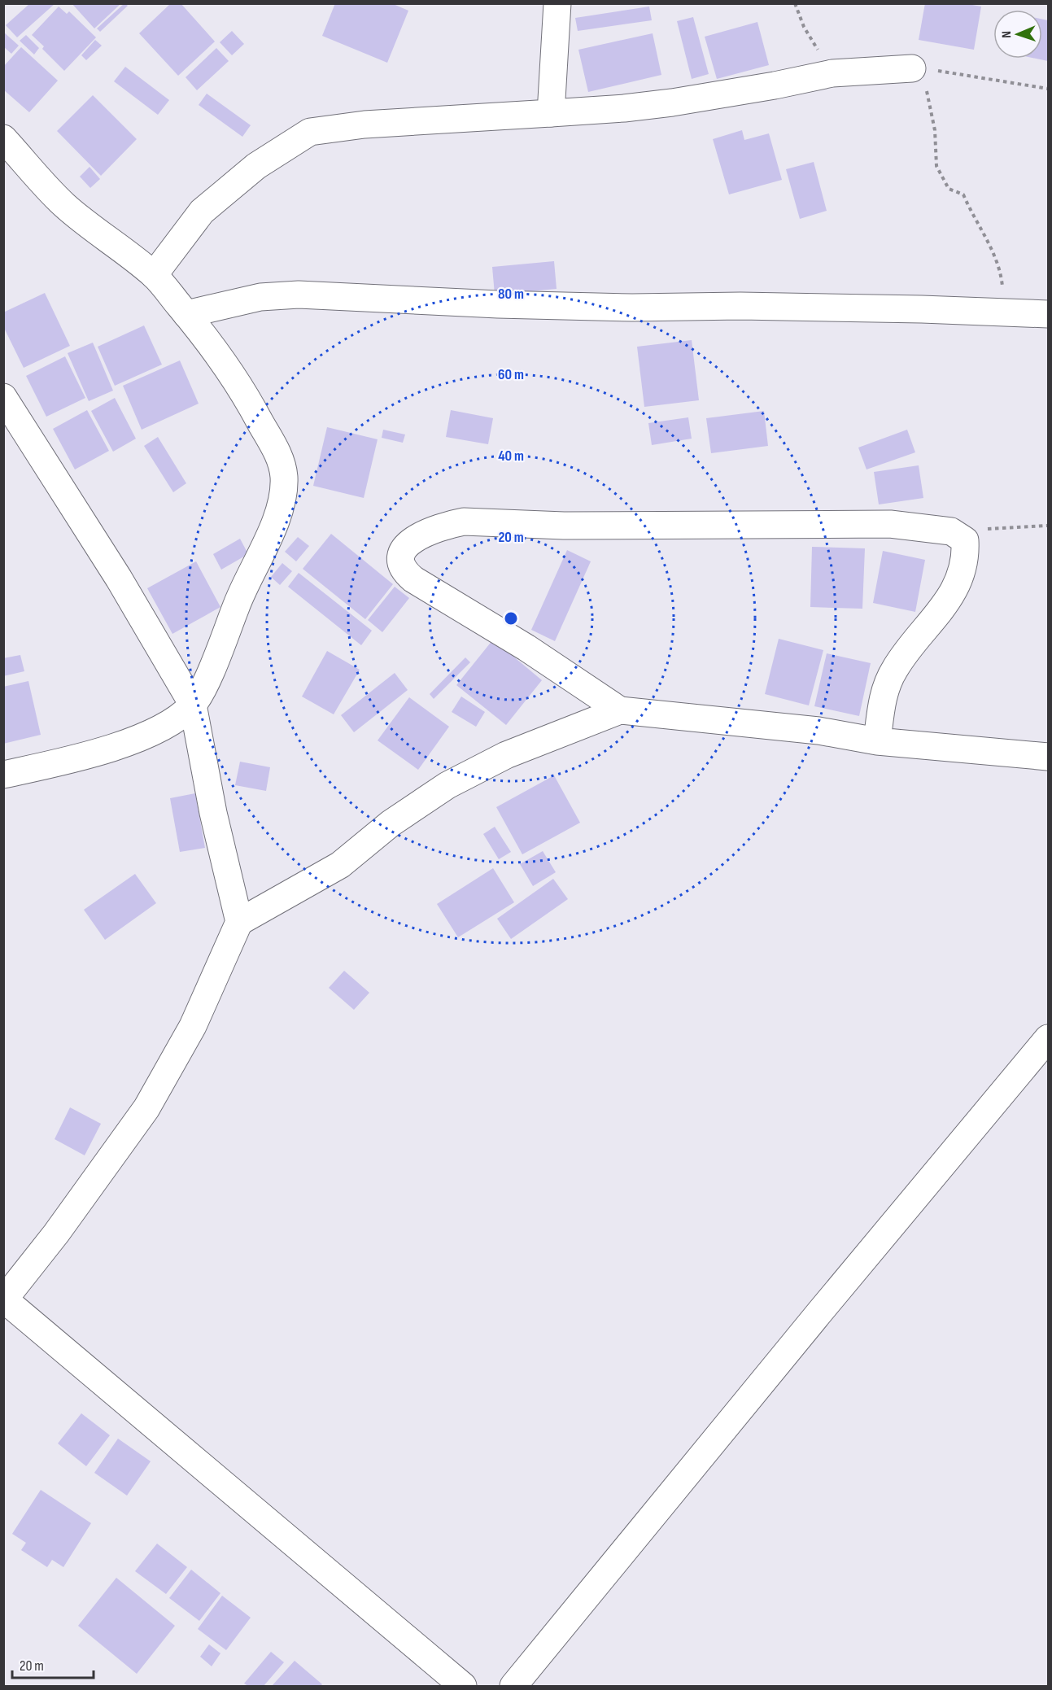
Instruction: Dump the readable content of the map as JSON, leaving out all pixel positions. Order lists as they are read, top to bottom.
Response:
{
  "scale_bar": "20 m",
  "north": "left",
  "rings": [
    "80 m",
    "60 m",
    "40 m",
    "20 m"
  ]
}
